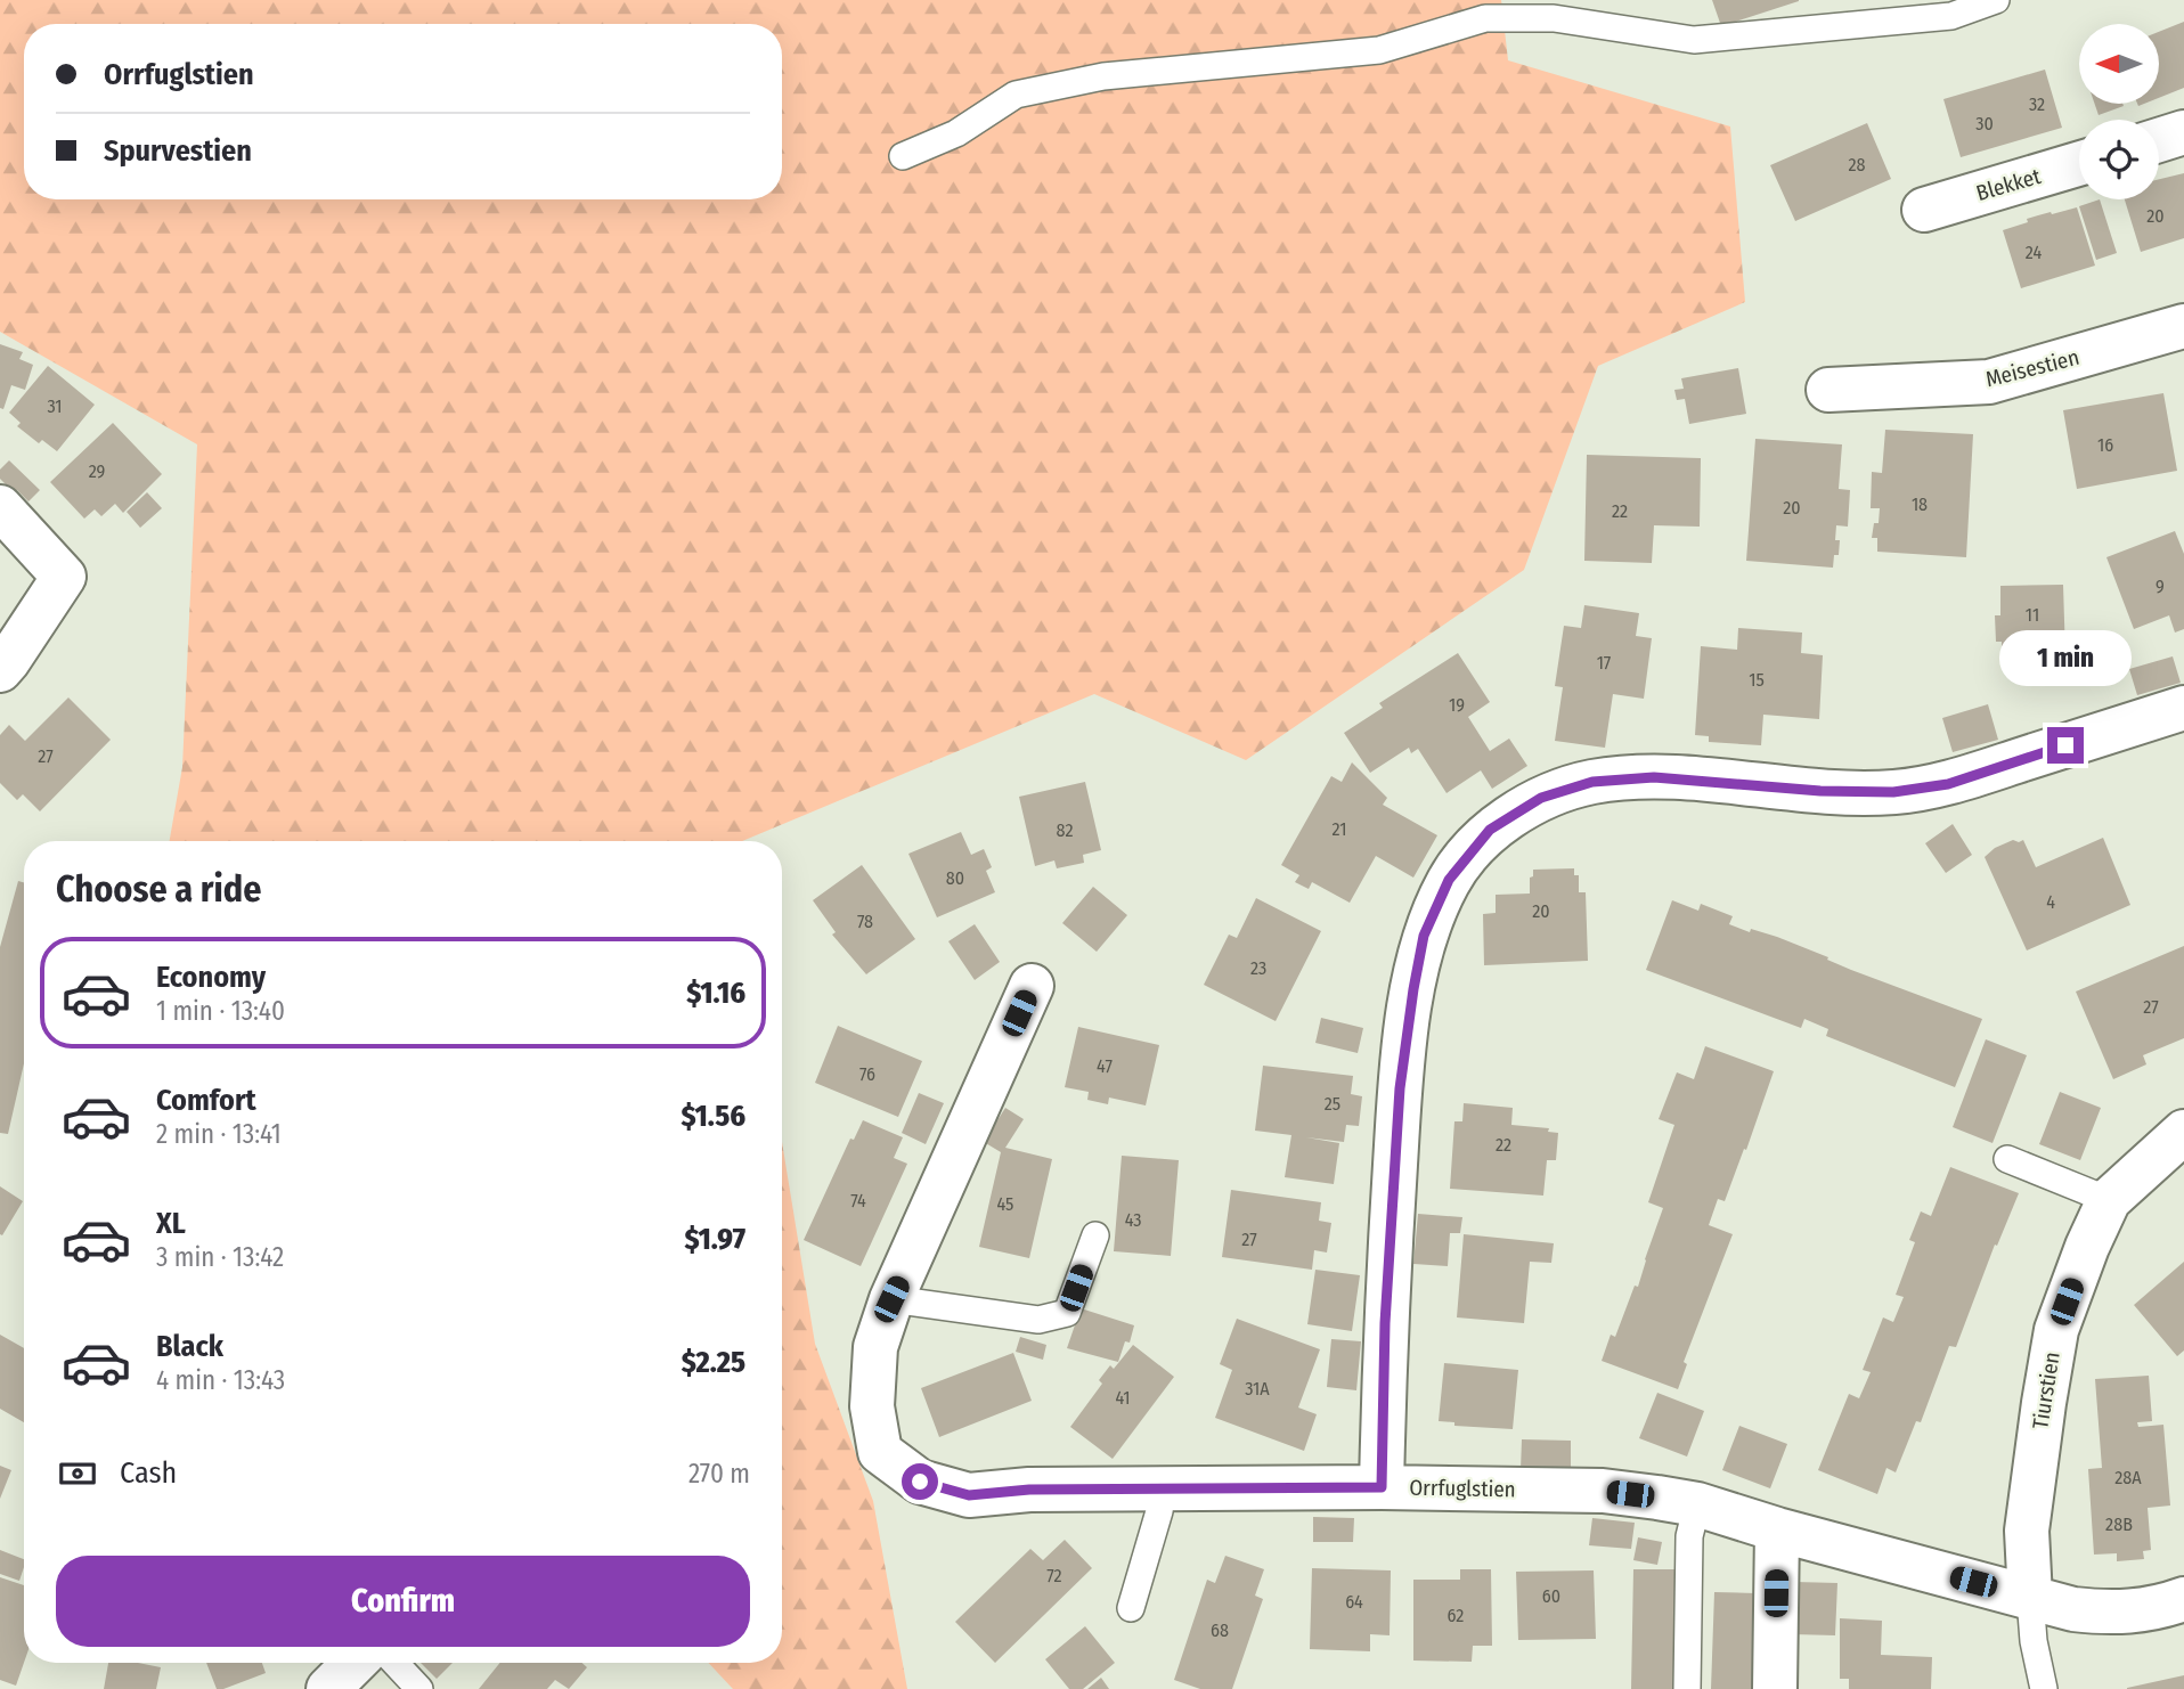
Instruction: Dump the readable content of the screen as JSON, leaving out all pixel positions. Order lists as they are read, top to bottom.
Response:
{
  "streets": {
    "street": [
      "Blekket",
      "Meisestien",
      "Tiurstien",
      "Orrfuglstien"
    ]
  },
  "crossings": [
    ["Tiurstien", "Orrfuglstien"]
  ],
  "house_numbers": [
    "32",
    "30",
    "28",
    "20",
    "24",
    "31",
    "16",
    "29",
    "18",
    "20",
    "22",
    "9",
    "11",
    "17",
    "15",
    "19",
    "27",
    "21",
    "82",
    "80",
    "4",
    "20",
    "78",
    "23",
    "27",
    "47",
    "76",
    "25",
    "22",
    "74",
    "45",
    "43",
    "27",
    "31A",
    "41",
    "28A",
    "28B",
    "72",
    "60",
    "64",
    "62",
    "68"
  ],
  "north": "left",
  "page": {
    "banner": ["Orrfuglstien", "Spurvestien"],
    "bubble": "1 min",
    "heading": "Choose a ride",
    "list": [
      {
        "name": "Economy",
        "note": "1 min · 13:40",
        "value": "$1.16"
      },
      {
        "name": "Comfort",
        "note": "2 min · 13:41",
        "value": "$1.56"
      },
      {
        "name": "XL",
        "note": "3 min · 13:42",
        "value": "$1.97"
      },
      {
        "name": "Black",
        "note": "4 min · 13:43",
        "value": "$2.25"
      }
    ],
    "pay": ["Cash", "270 m"],
    "buttons": "Confirm"
  }
}
